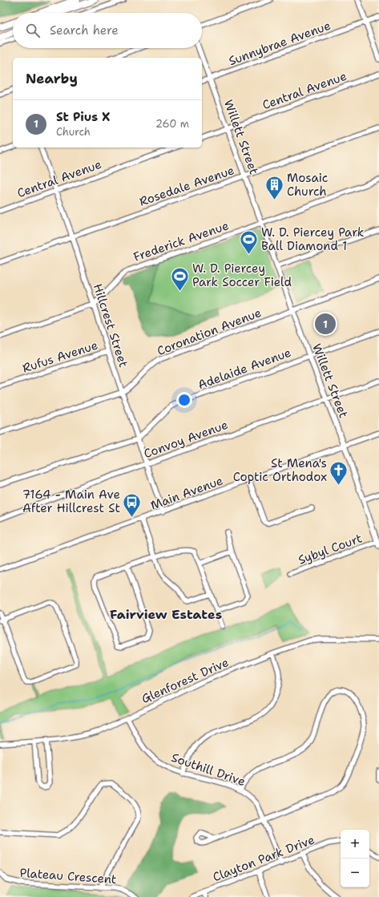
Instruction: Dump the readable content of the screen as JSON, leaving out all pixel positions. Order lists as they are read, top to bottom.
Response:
{
  "streets": {
    "street": [
      "Sunnybrae Avenue",
      "Central Avenue",
      "Willett Street",
      "Rosedale Avenue",
      "Frederick Avenue",
      "Hillcrest Street",
      "Coronation Avenue",
      "Rufus Avenue",
      "Adelaide Avenue",
      "Convoy Avenue",
      "Main Avenue",
      "Sybyl Court",
      "Glenforest Drive",
      "Southill Drive",
      "Clayton Park Drive",
      "Plateau Crescent"
    ]
  },
  "crossings": [
    ["Sunnybrae Avenue", "Willett Street"],
    ["Central Avenue", "Willett Street"],
    ["Central Avenue", "Hillcrest Street"],
    ["Willett Street", "Rosedale Avenue"],
    ["Willett Street", "Frederick Avenue"],
    ["Willett Street", "Coronation Avenue"],
    ["Willett Street", "Adelaide Avenue"],
    ["Willett Street", "Convoy Avenue"],
    ["Willett Street", "Main Avenue"],
    ["Willett Street", "Sybyl Court"],
    ["Rosedale Avenue", "Hillcrest Street"],
    ["Frederick Avenue", "Hillcrest Street"],
    ["Hillcrest Street", "Coronation Avenue"],
    ["Hillcrest Street", "Rufus Avenue"],
    ["Hillcrest Street", "Adelaide Avenue"],
    ["Hillcrest Street", "Convoy Avenue"],
    ["Hillcrest Street", "Main Avenue"],
    ["Glenforest Drive", "Southill Drive"],
    ["Southill Drive", "Clayton Park Drive"]
  ],
  "districts": ["Fairview Estates"],
  "places": {
    "building": ["Mosaic Church"],
    "sports": ["W. D. Piercey Park Ball Diamond 1", "W. D. Piercey Park Soccer Field"],
    "church": ["St Mena's Coptic Orthodox"],
    "bus stop": ["7164 - Main Ave After Hillcrest St"]
  },
  "page": {
    "search": "Search here",
    "heading": "Nearby",
    "list": [
      {
        "mark": "1",
        "name": "St Pius X",
        "note": "Church",
        "value": "260 m"
      }
    ],
    "pins": "1",
    "map_buttons": ["+", "−"]
  }
}
